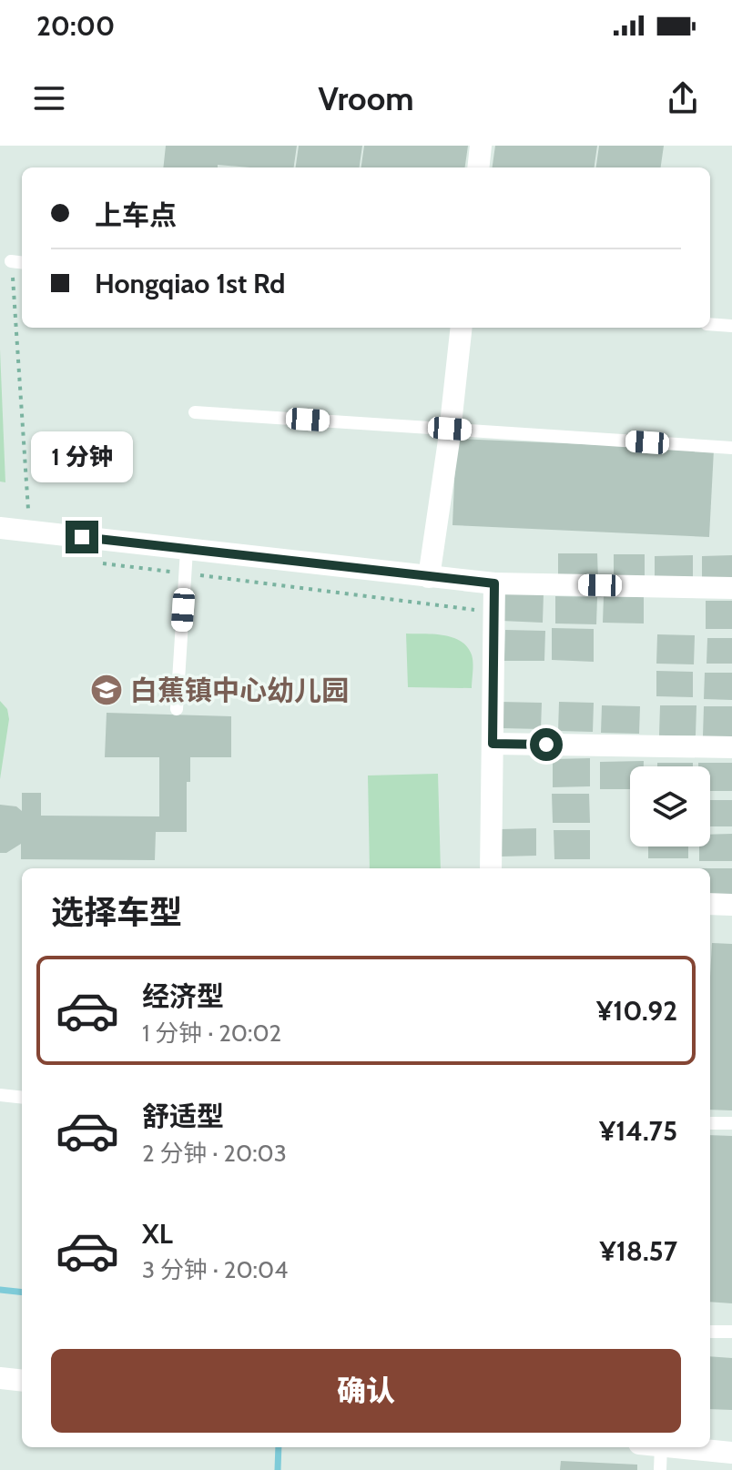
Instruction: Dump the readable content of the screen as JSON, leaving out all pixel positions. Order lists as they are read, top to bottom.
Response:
{
  "places": {
    "school or university": ["白蕉镇中心幼儿园"]
  },
  "page": {
    "status": "20:00",
    "header": "Vroom",
    "banner": ["上车点", "Hongqiao 1st Rd"],
    "bubble": "1 分钟",
    "heading": "选择车型",
    "list": [
      {
        "name": "经济型",
        "note": "1 分钟 · 20:02",
        "value": "¥10.92"
      },
      {
        "name": "舒适型",
        "note": "2 分钟 · 20:03",
        "value": "¥14.75"
      },
      {
        "name": "XL",
        "note": "3 分钟 · 20:04",
        "value": "¥18.57"
      }
    ],
    "buttons": "确认"
  }
}
